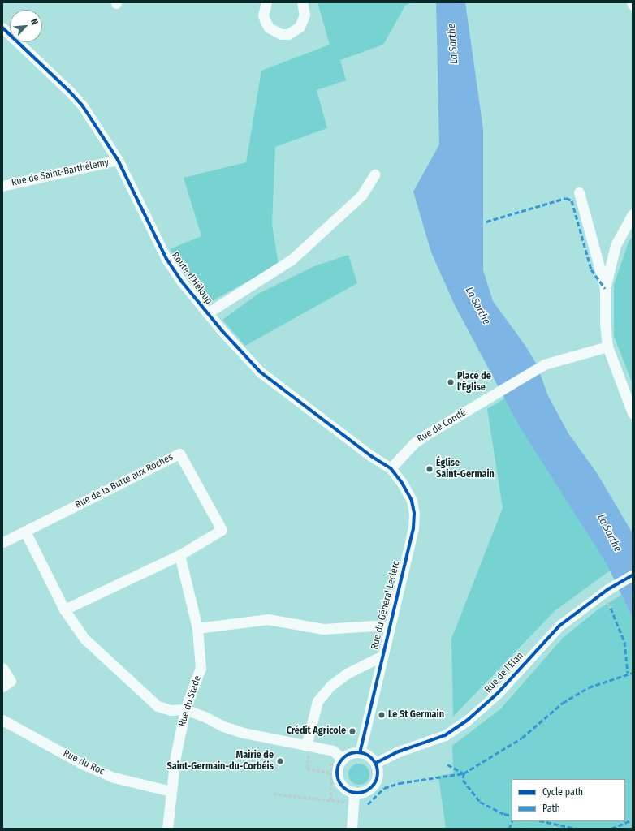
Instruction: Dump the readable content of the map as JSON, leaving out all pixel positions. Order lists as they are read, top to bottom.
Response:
{
  "streets": {
    "street": [
      "Rue de Saint-Barthélemy",
      "Route d'Héloup",
      "Rue de Condé",
      "Rue de la Butte aux Roches",
      "Rue du Général Leclerc",
      "Rue de l'Elan",
      "Rue du Stade",
      "Rue du Roc"
    ]
  },
  "crossings": [
    ["Rue de Saint-Barthélemy", "Route d'Héloup"],
    ["Route d'Héloup", "Rue de Condé"],
    ["Route d'Héloup", "Rue du Général Leclerc"],
    ["Rue de Condé", "Rue du Général Leclerc"],
    ["Rue de la Butte aux Roches", "Rue du Stade"],
    ["Rue du Général Leclerc", "Rue de l'Elan"],
    ["Rue du Stade", "Rue du Roc"]
  ],
  "water": ["La Sarthe"],
  "places": [
    "Place de l'Église",
    "Église Saint-Germain",
    "Le St Germain",
    "Crédit Agricole",
    "Mairie de Saint-Germain-du-Corbéis"
  ],
  "legend": ["Cycle path", "Path"],
  "north": "top right"
}
